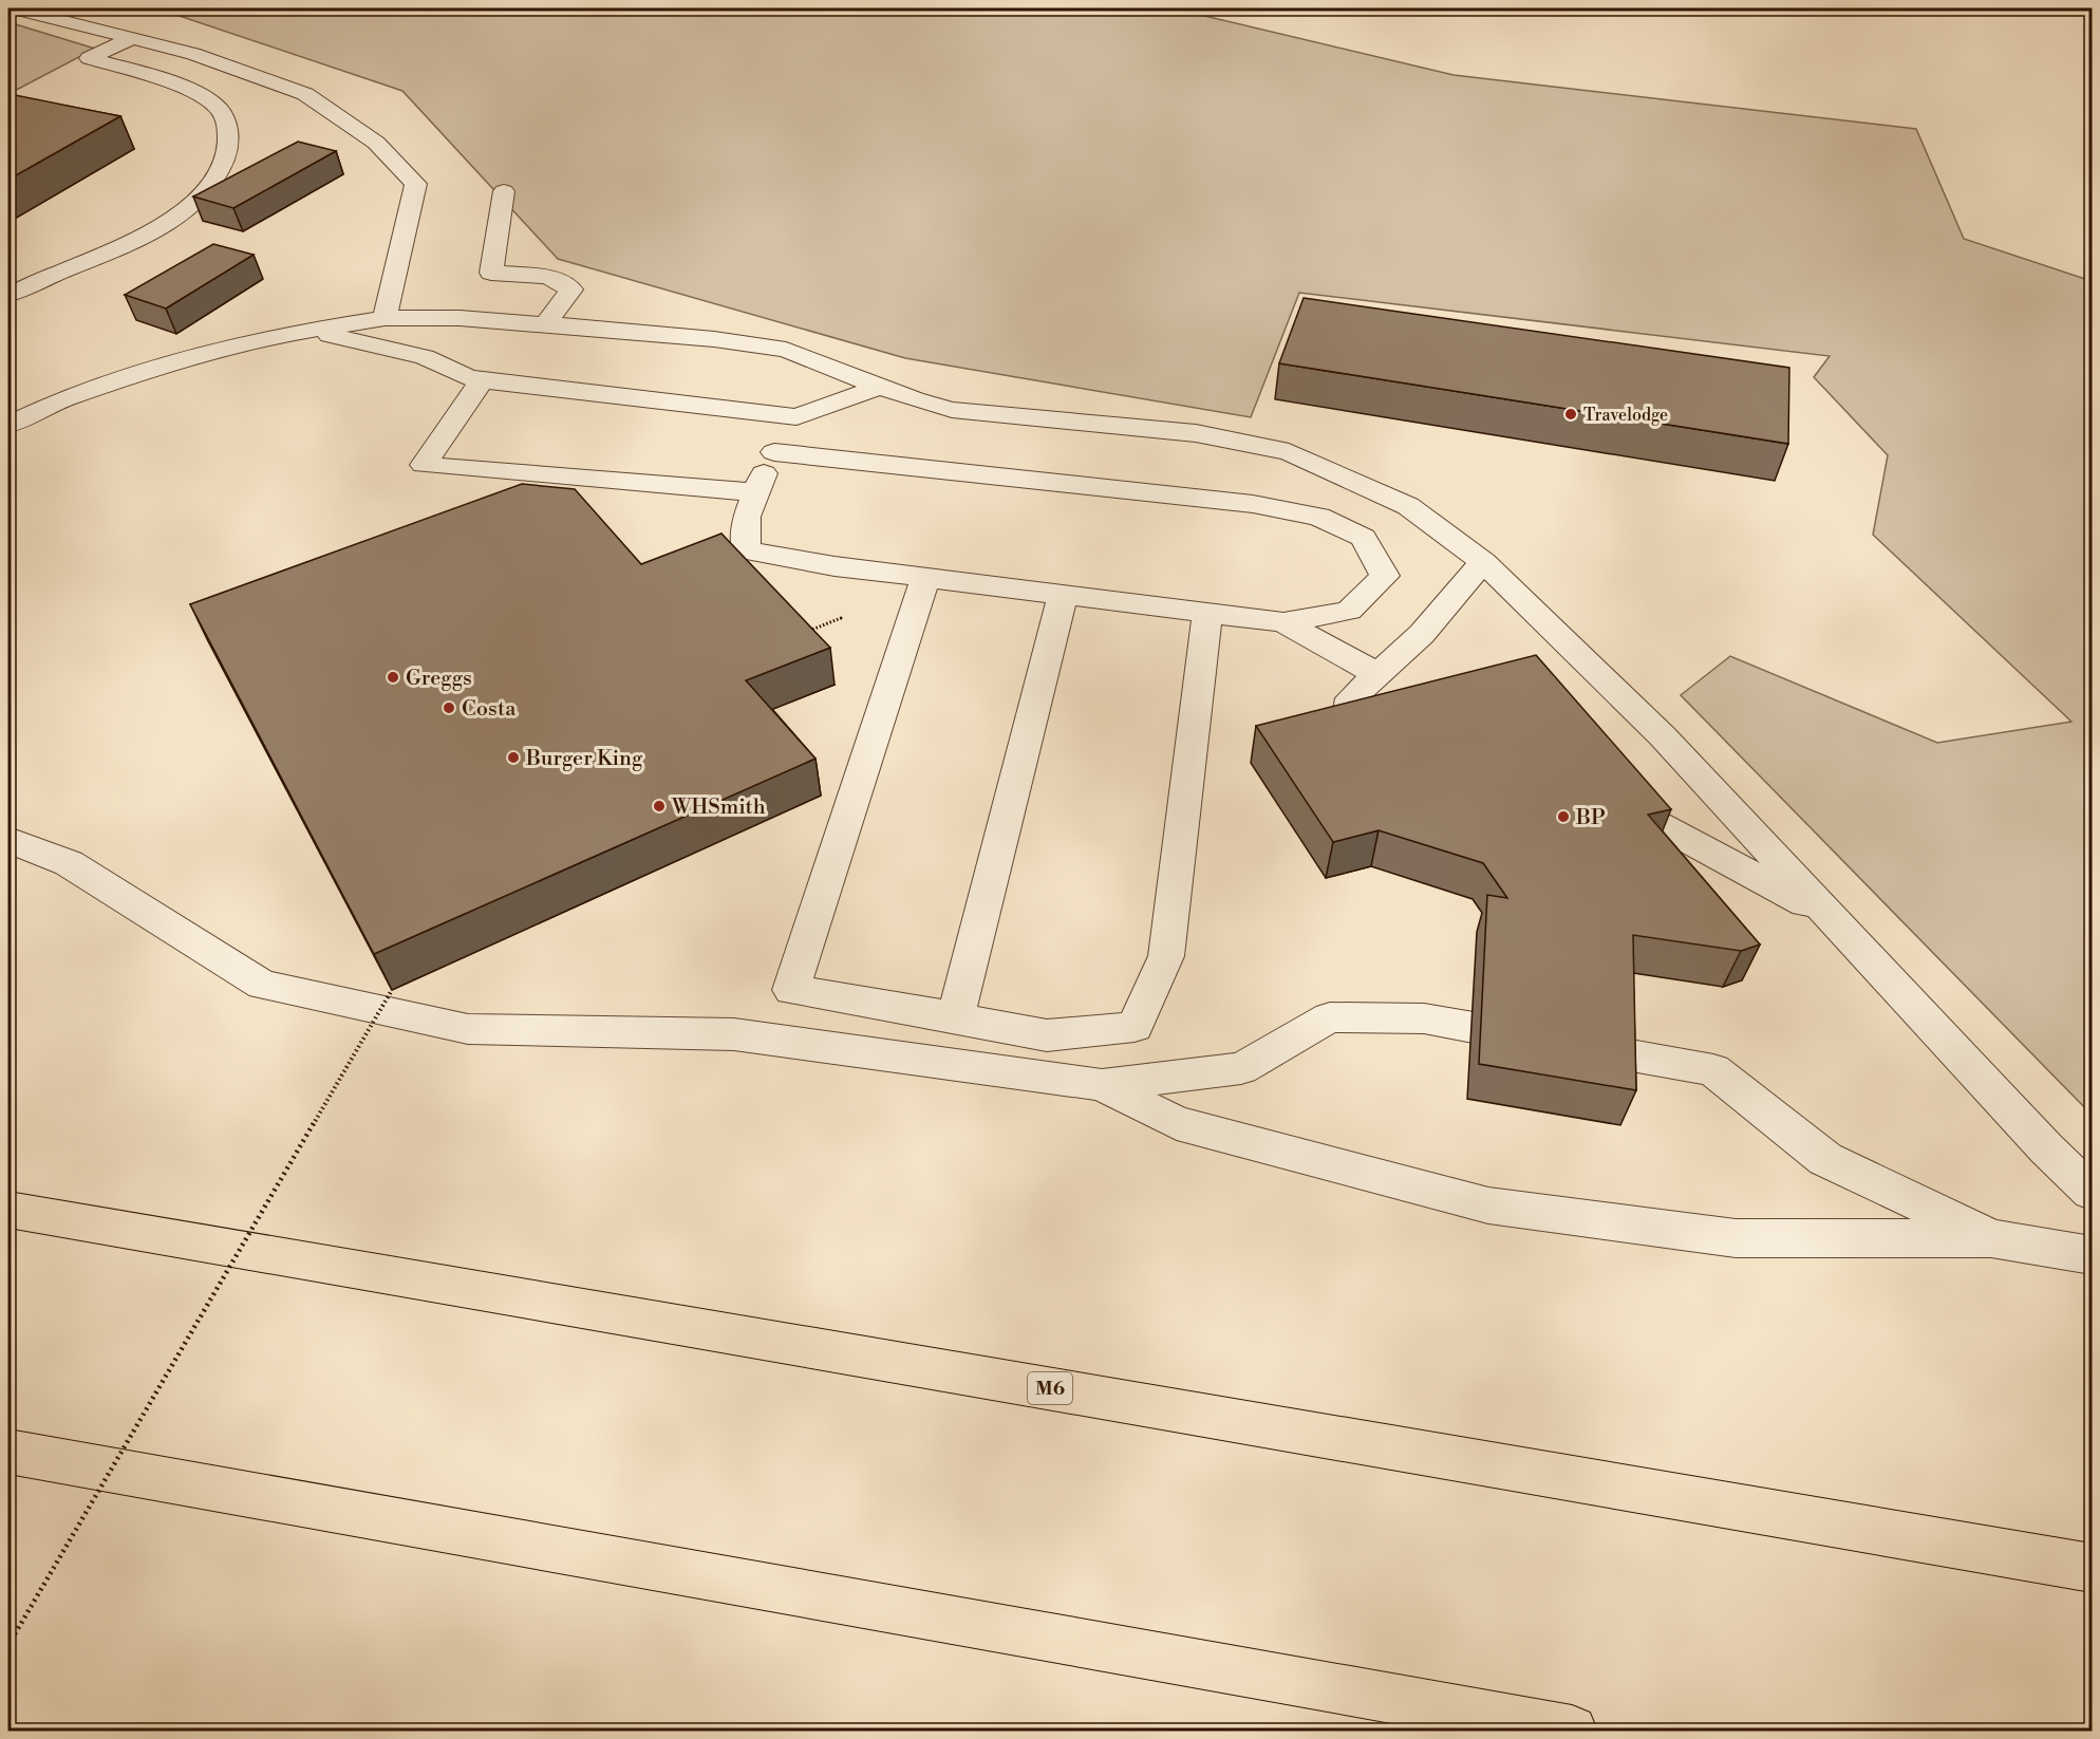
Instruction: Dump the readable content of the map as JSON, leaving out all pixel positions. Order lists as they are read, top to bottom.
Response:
{
  "streets": {
    "highway": ["M6"]
  },
  "places": [
    "Travelodge",
    "Greggs",
    "Costa",
    "Burger King",
    "WHSmith",
    "BP"
  ]
}
